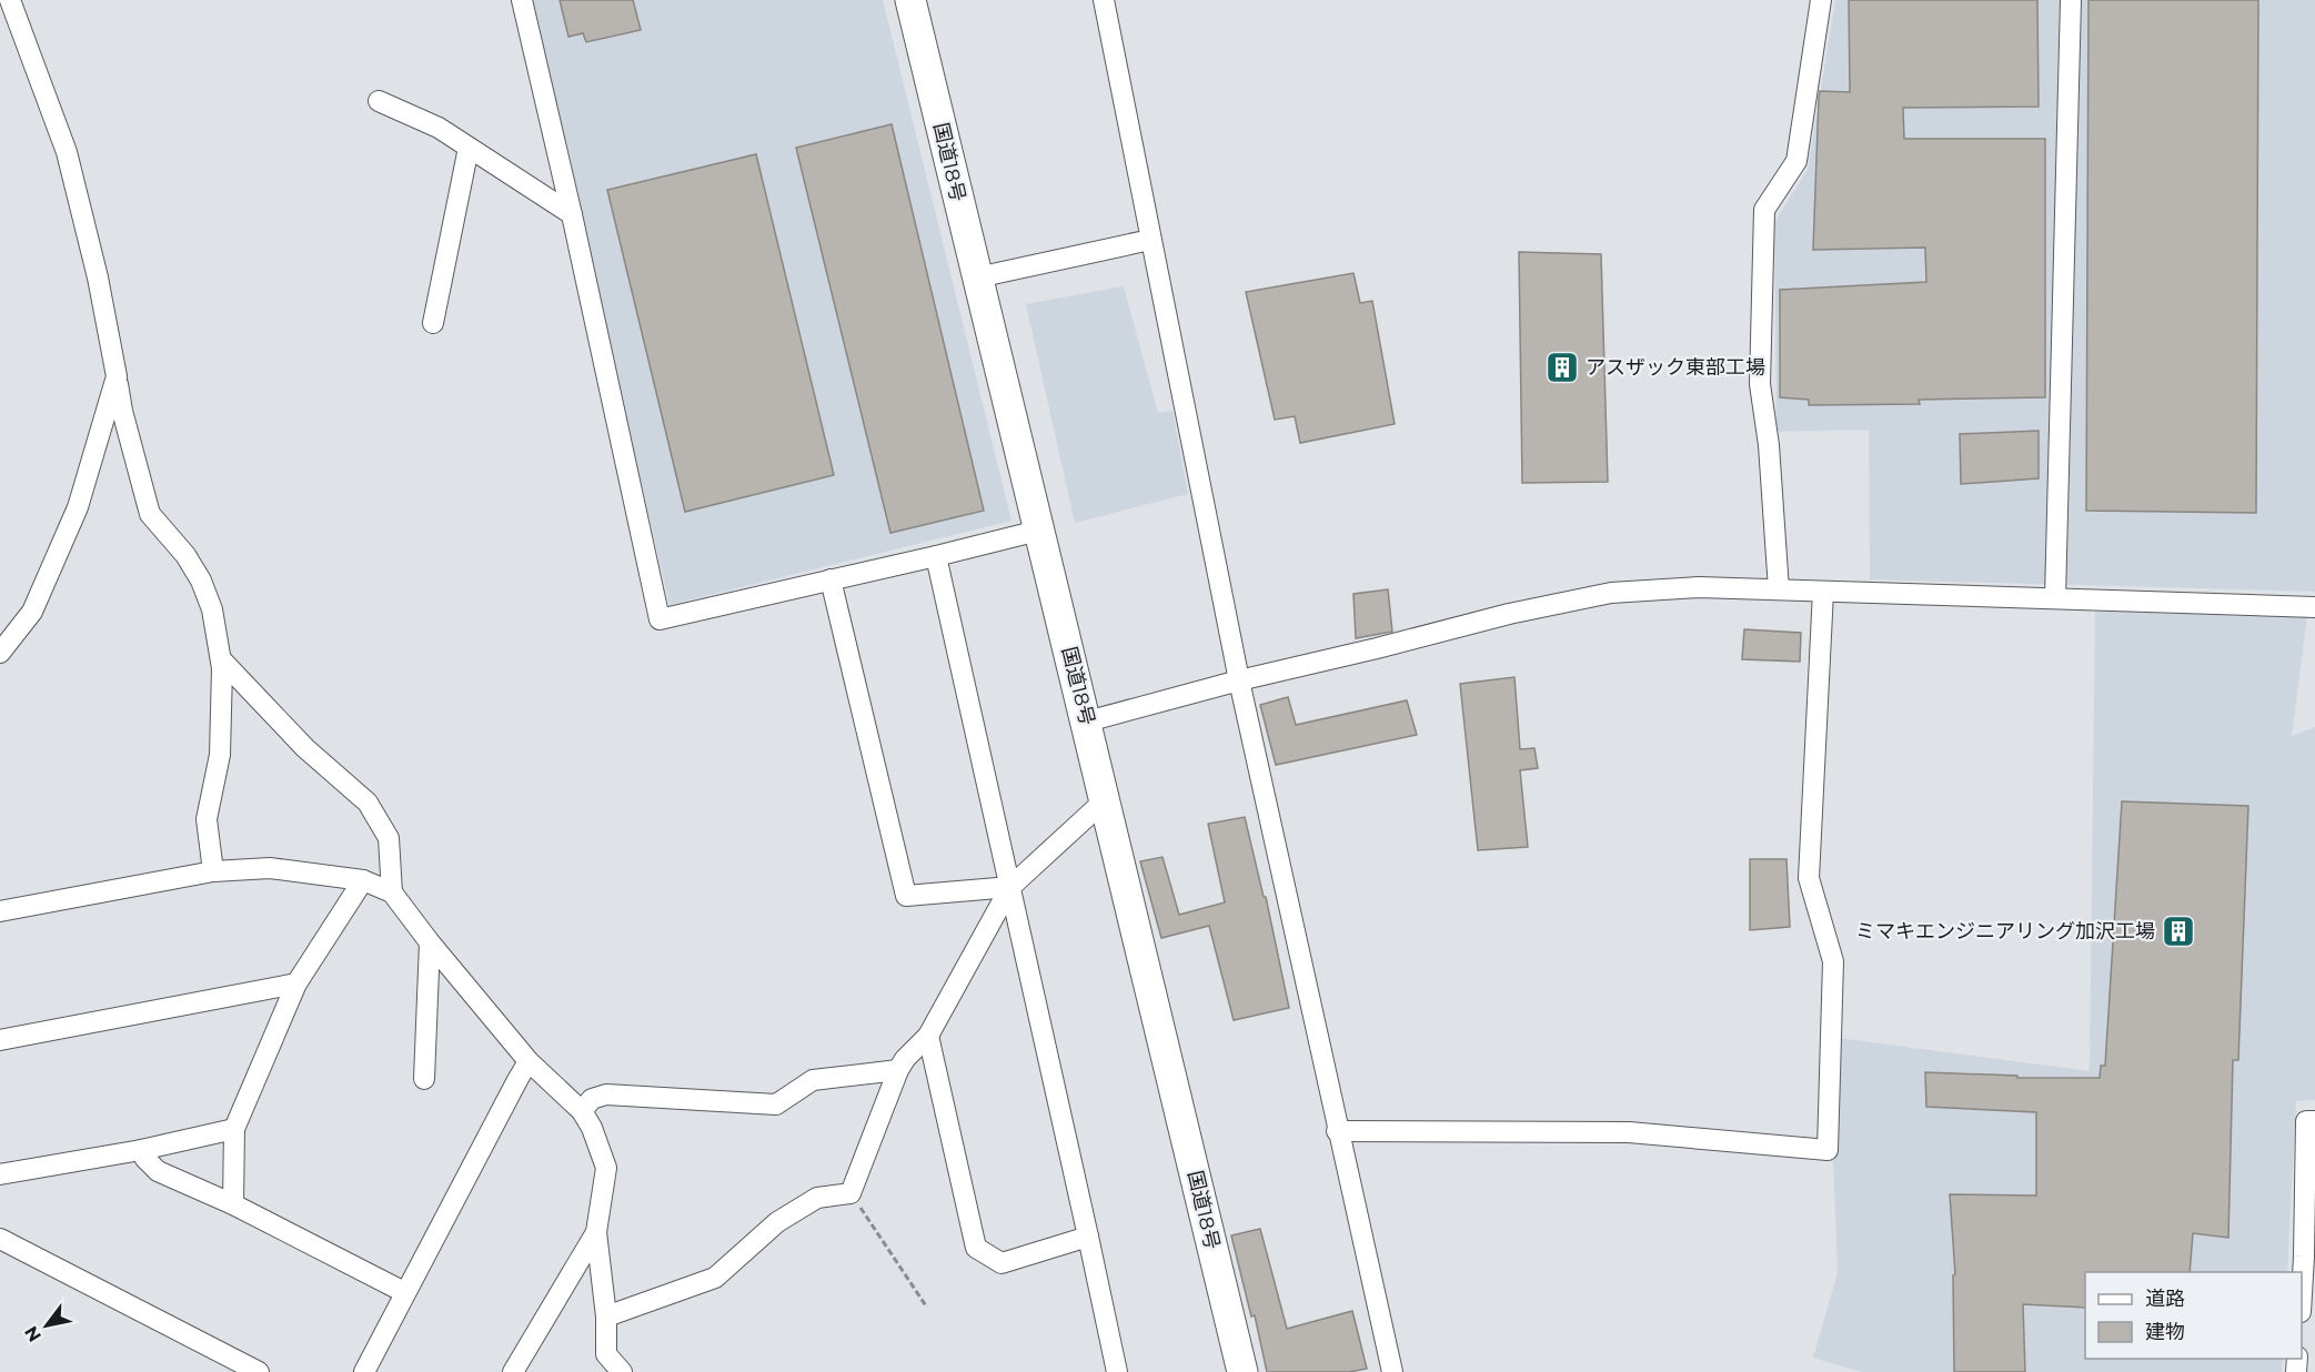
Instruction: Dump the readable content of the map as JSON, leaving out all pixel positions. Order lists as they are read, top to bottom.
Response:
{
  "streets": {
    "highway": ["国道18号"]
  },
  "places": {
    "building": ["アスザック東部工場", "ミマキエンジニアリング加沢工場"]
  },
  "legend": ["道路", "建物"],
  "north": "bottom left"
}
